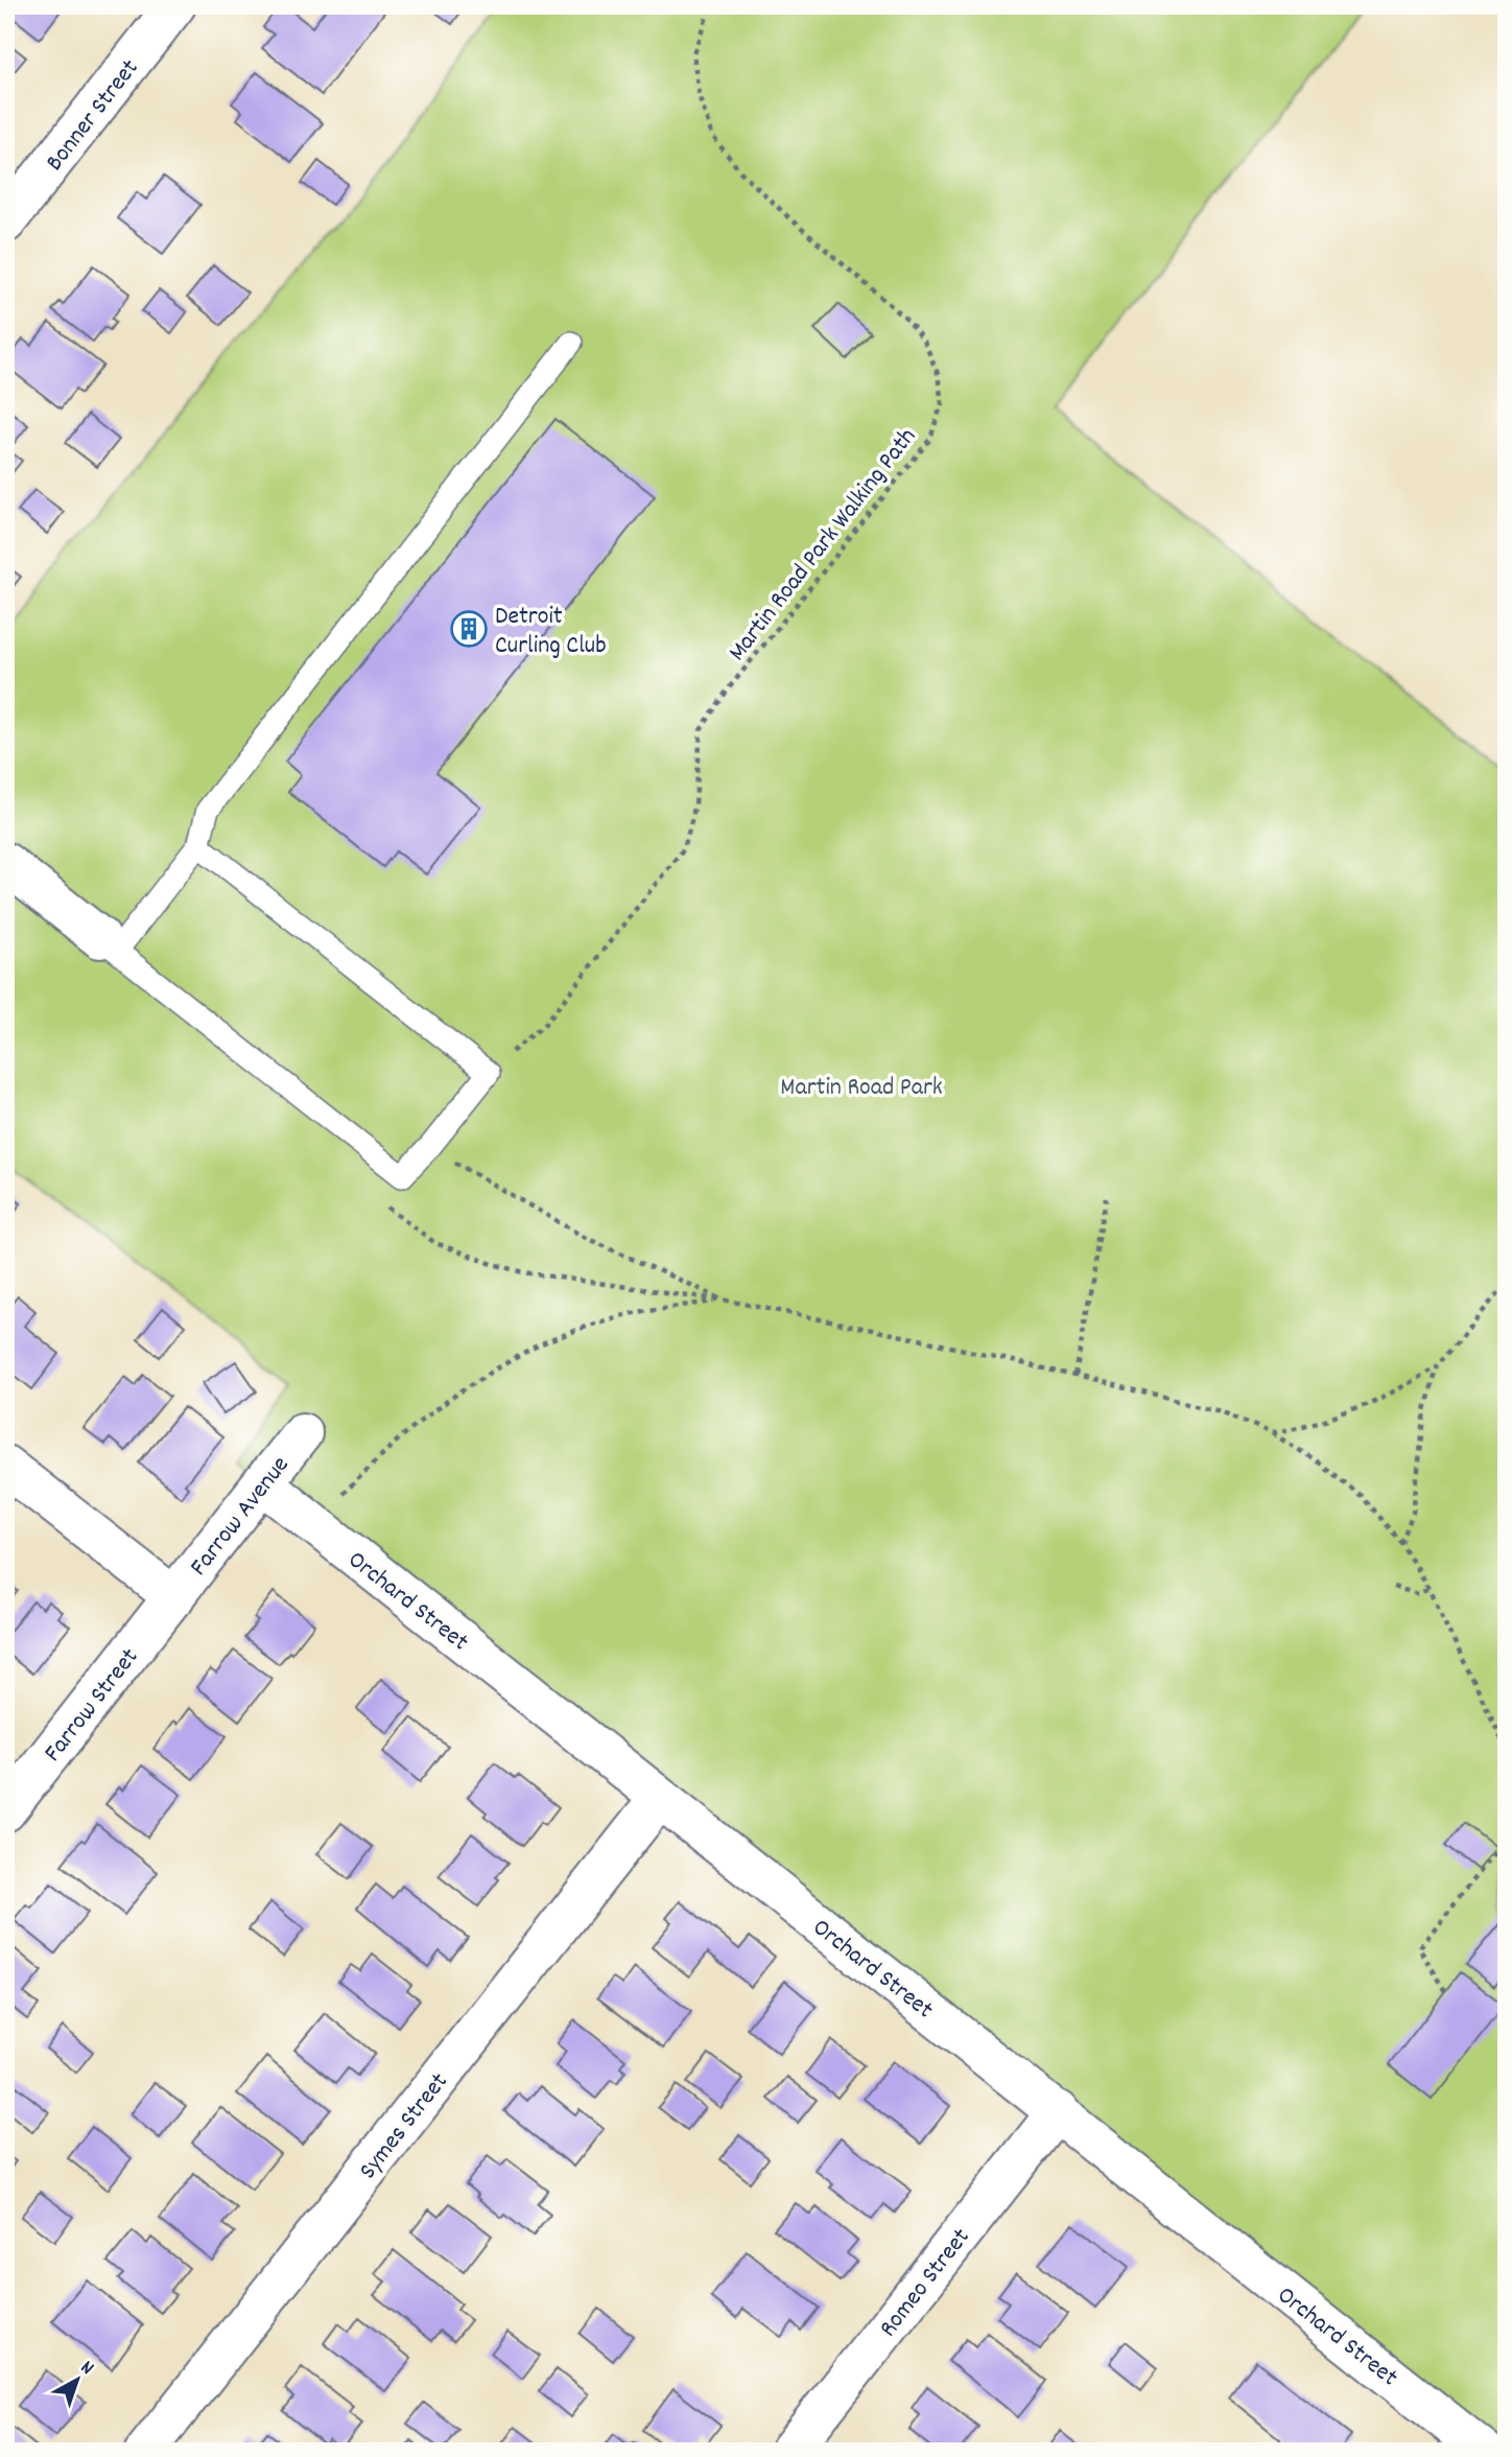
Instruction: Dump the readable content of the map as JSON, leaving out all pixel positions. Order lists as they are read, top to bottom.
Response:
{
  "streets": {
    "street": [
      "Bonner Street",
      "Farrow Avenue",
      "Orchard Street",
      "Farrow Street",
      "Symes Street",
      "Romeo Street"
    ],
    "path": ["Martin Road Park Walking Path"]
  },
  "crossings": [
    ["Farrow Avenue", "Orchard Street"],
    ["Farrow Avenue", "Farrow Street"],
    ["Orchard Street", "Symes Street"],
    ["Orchard Street", "Romeo Street"]
  ],
  "parks": ["Martin Road Park"],
  "places": {
    "building": ["Detroit Curling Club"]
  },
  "north": "top right"
}
